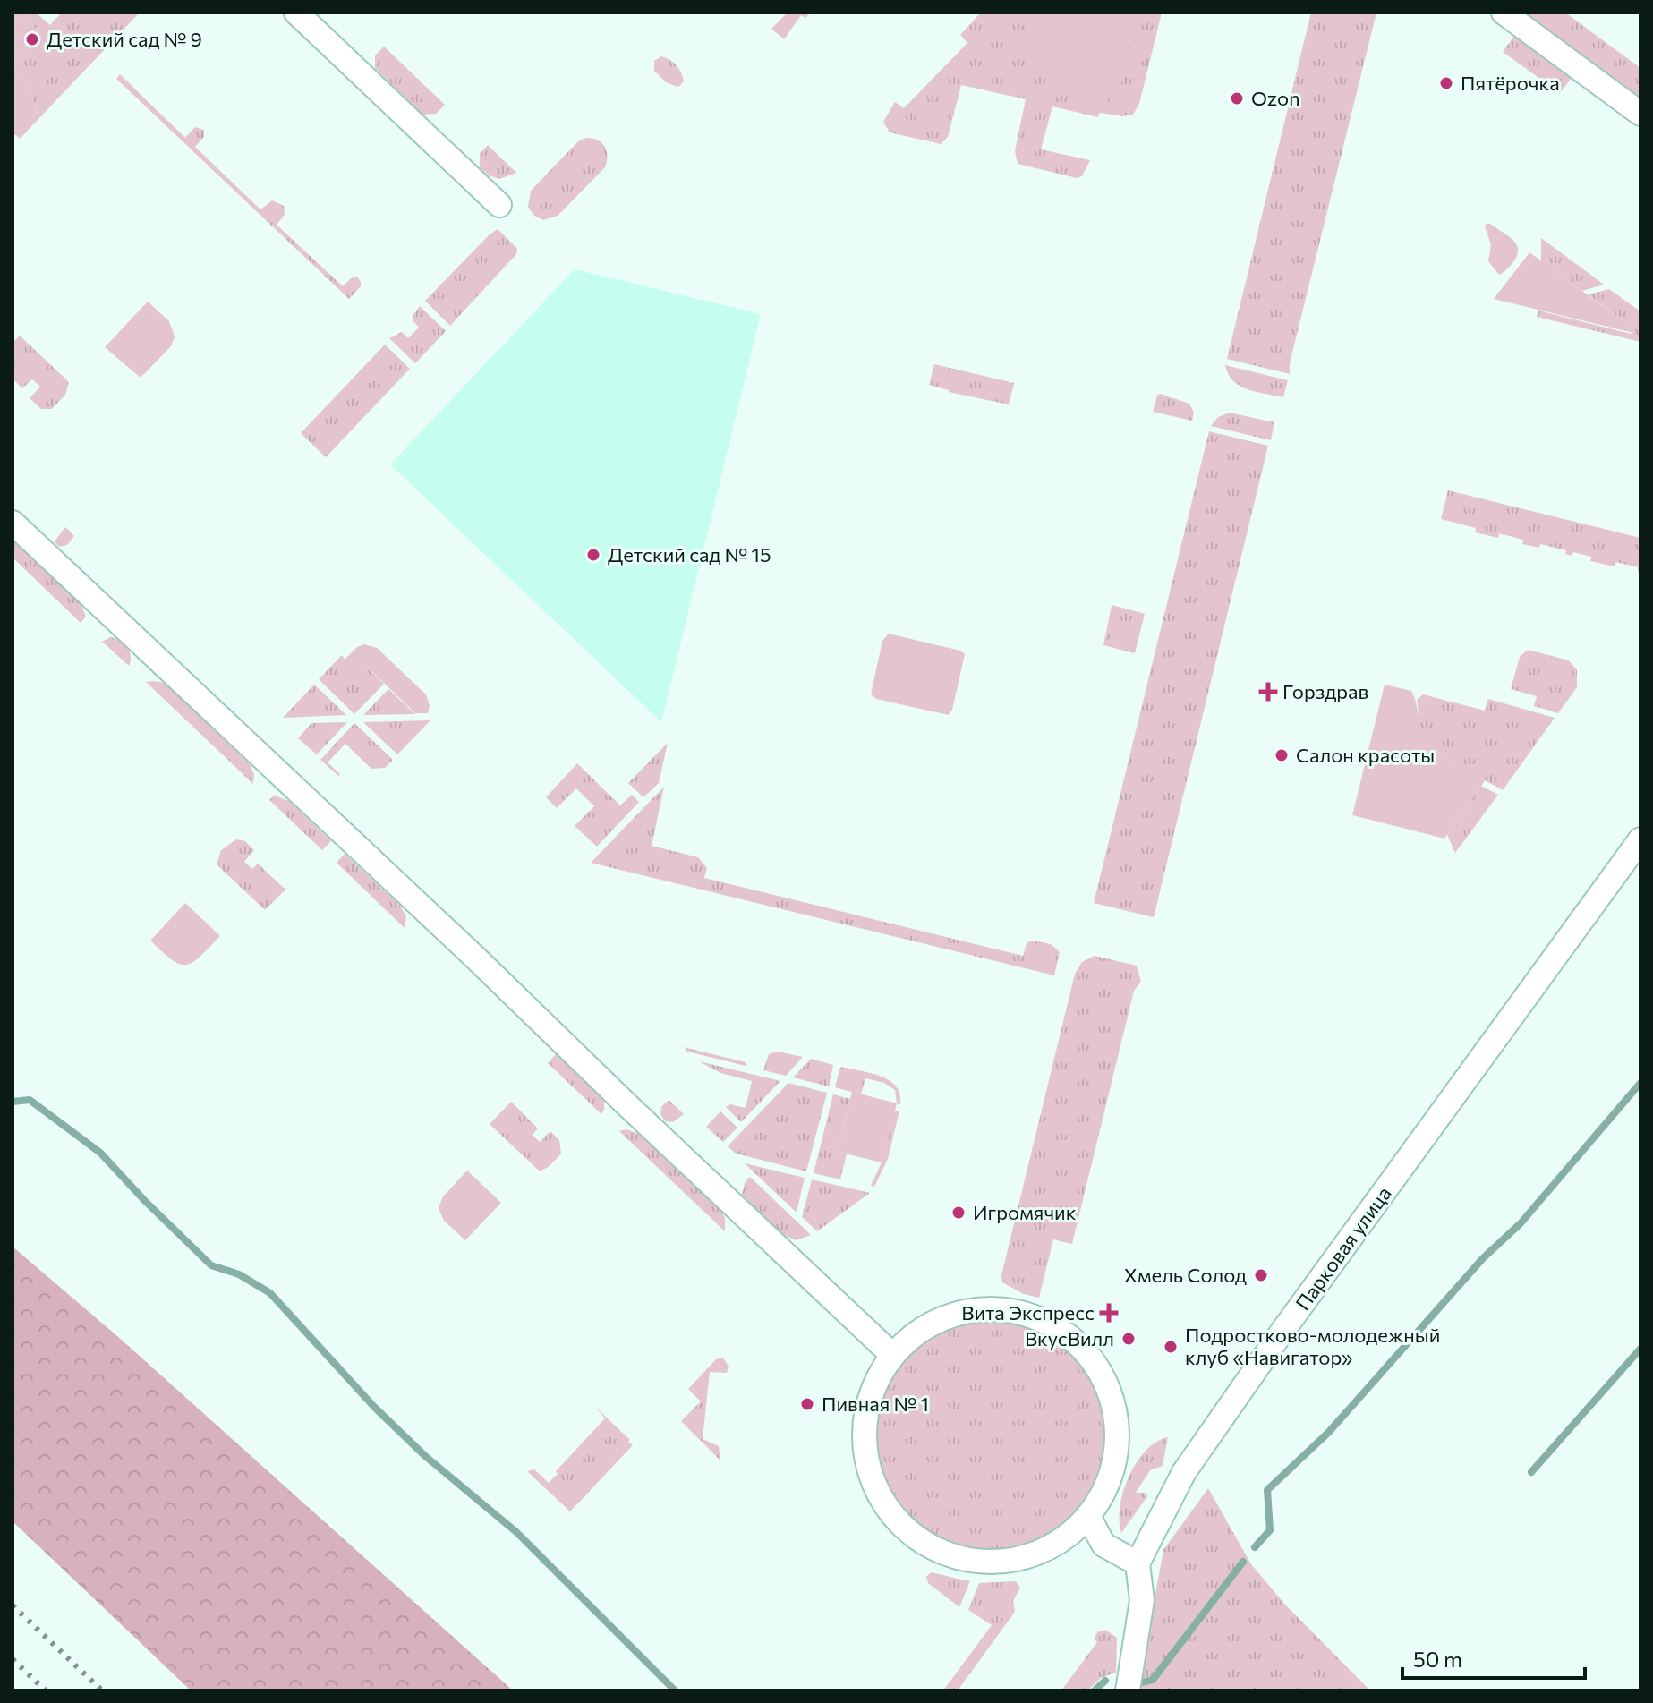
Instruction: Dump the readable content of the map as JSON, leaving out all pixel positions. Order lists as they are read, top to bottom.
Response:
{
  "streets": {
    "street": ["Парковая улица"]
  },
  "places": {
    "other": [
      "Детский сад № 9",
      "Пятёрочка",
      "Ozon",
      "Детский сад № 15",
      "Салон красоты",
      "Игромячик",
      "Хмель Солод",
      "ВкусВилл",
      "Подростково-молодежный клуб «Навигатор»",
      "Пивная № 1"
    ],
    "health": ["Горздрав", "Вита Экспресс"]
  },
  "scale_bar": "50 m"
}
